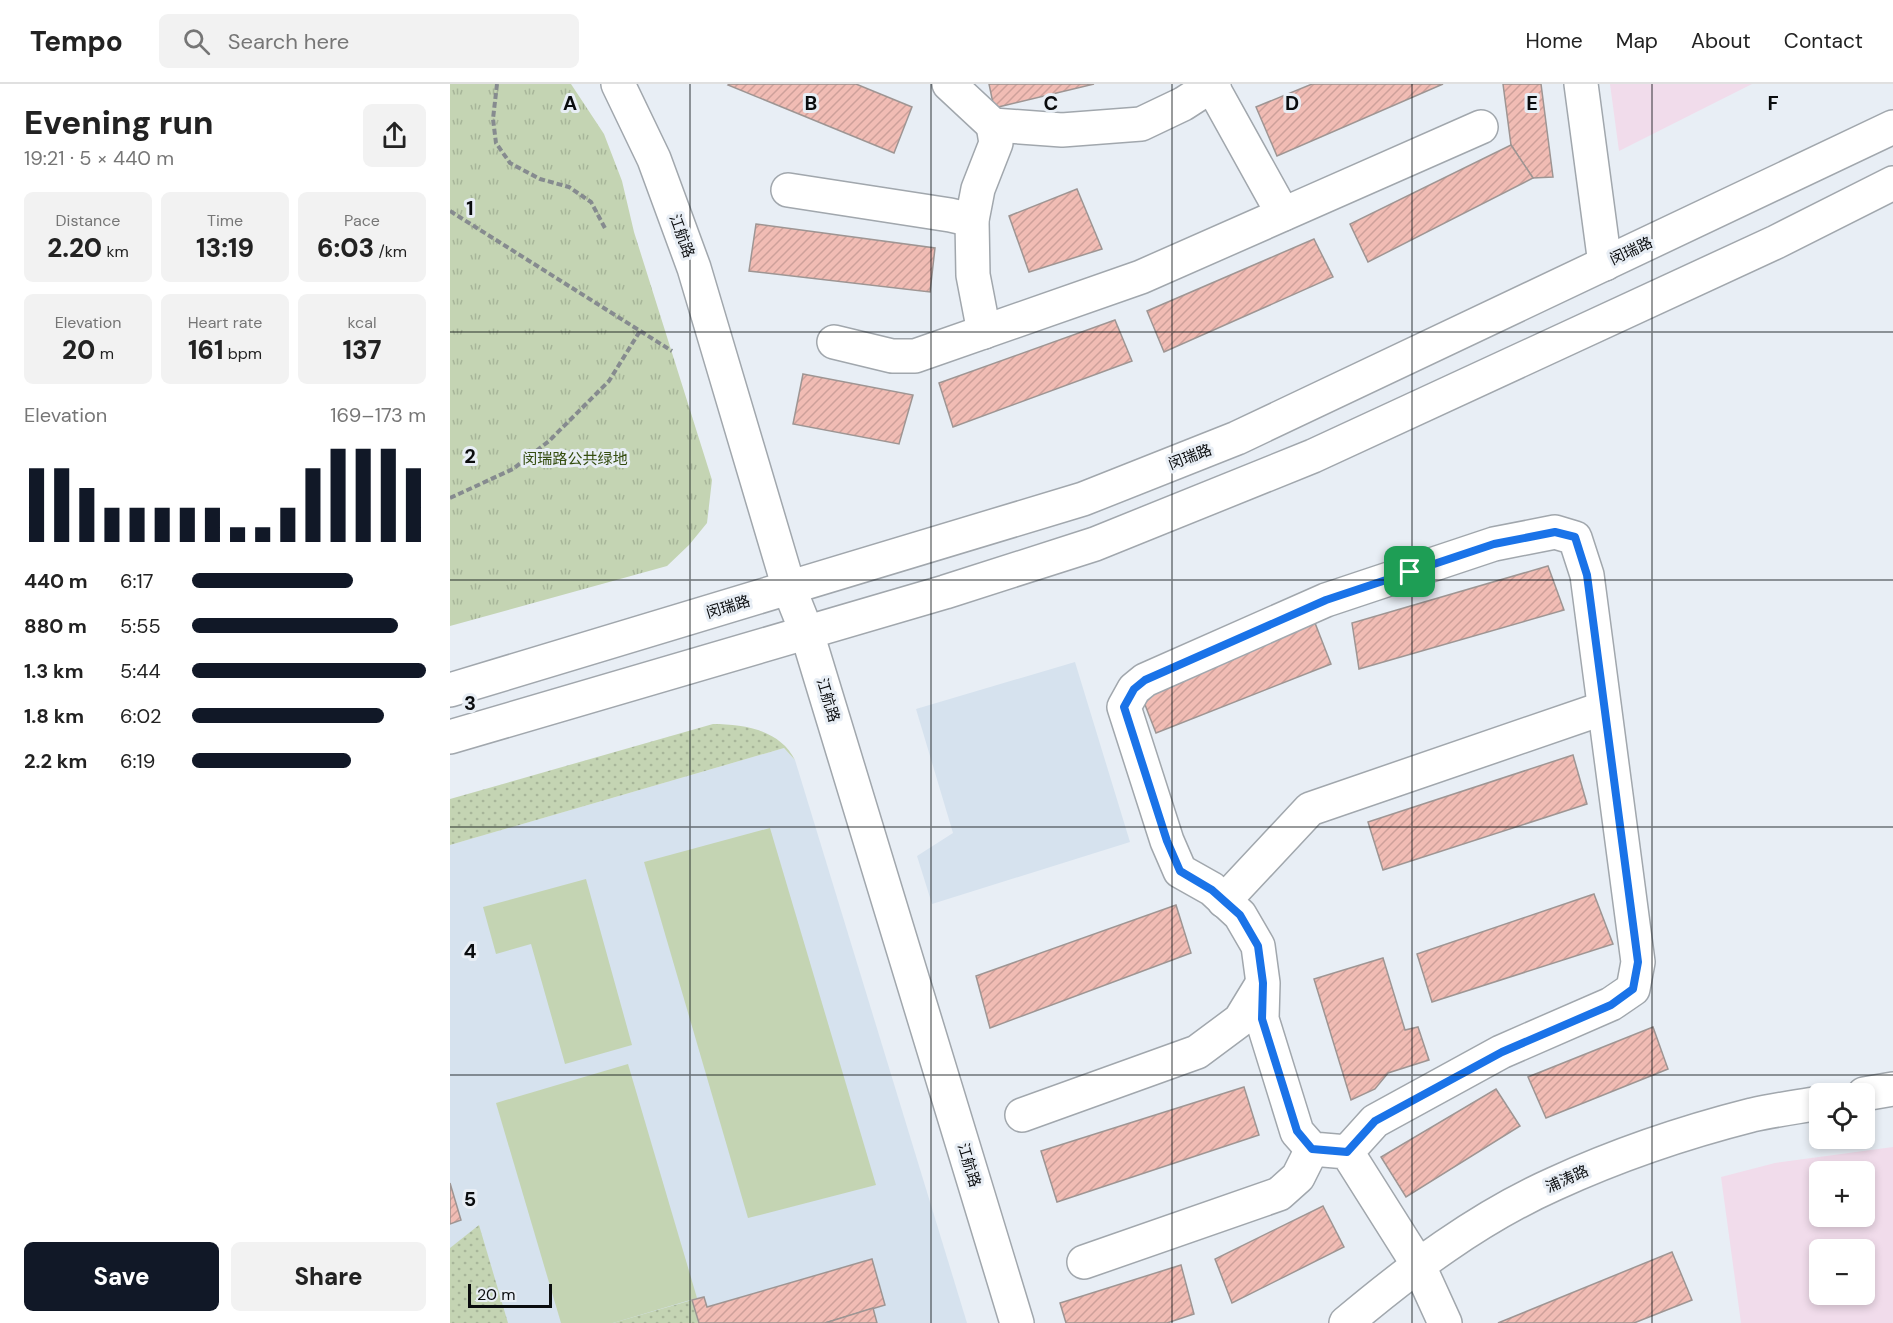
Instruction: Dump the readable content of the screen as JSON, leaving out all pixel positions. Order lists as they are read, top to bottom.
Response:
{
  "streets": {
    "main road": ["江航路", "闵瑞路", "浦涛路"]
  },
  "crossings": [
    ["江航路", "闵瑞路"]
  ],
  "parks": ["闵瑞路公共绿地"],
  "scale_bar": "20 m",
  "page": {
    "header": "Tempo",
    "search": "Search here",
    "nav": [
      "Home",
      "Map",
      "About",
      "Contact"
    ],
    "heading": ["Evening run", "19:21 · 5 × 440 m"],
    "stats": [
      ["Distance", "2.20 km"],
      ["Time", "13:19"],
      ["Pace", "6:03 /km"],
      ["Elevation", "20 m"],
      ["Heart rate", "161 bpm"],
      ["kcal", "137"]
    ],
    "chart": ["Elevation", "169–173 m"],
    "list": [
      {
        "name": "440 m",
        "note": "6:17"
      },
      {
        "name": "880 m",
        "note": "5:55"
      },
      {
        "name": "1.3 km",
        "note": "5:44"
      },
      {
        "name": "1.8 km",
        "note": "6:02"
      },
      {
        "name": "2.2 km",
        "note": "6:19"
      }
    ],
    "map_buttons": ["+", "−"],
    "buttons": ["Save", "Share"],
    "scale": "20 m"
  },
  "grid": {
    "columns": [
      "A",
      "B",
      "C",
      "D",
      "E",
      "F"
    ],
    "rows": [
      "1",
      "2",
      "3",
      "4",
      "5"
    ]
  }
}
